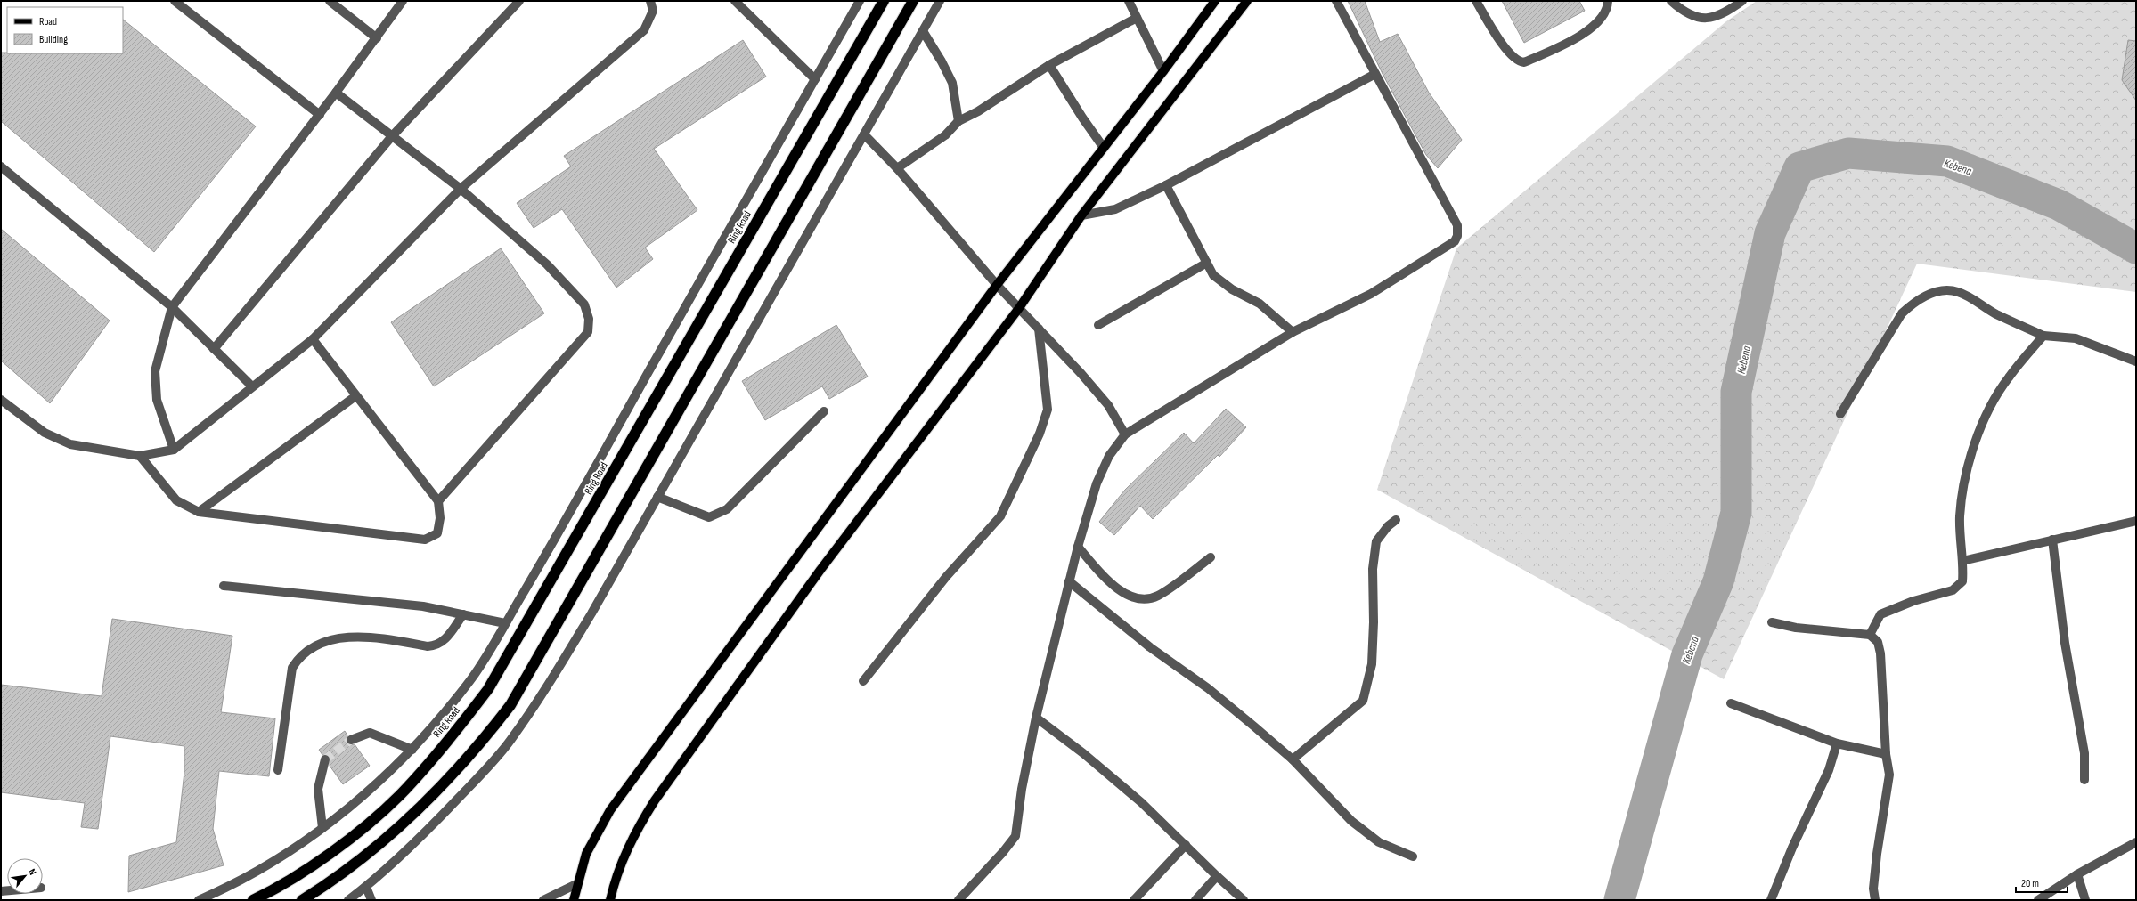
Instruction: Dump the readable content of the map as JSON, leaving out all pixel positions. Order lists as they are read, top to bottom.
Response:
{
  "streets": {
    "highway": ["Ring Road"]
  },
  "water": ["Kebena"],
  "legend": ["Road", "Building"],
  "scale_bar": "20 m",
  "north": "top right"
}
